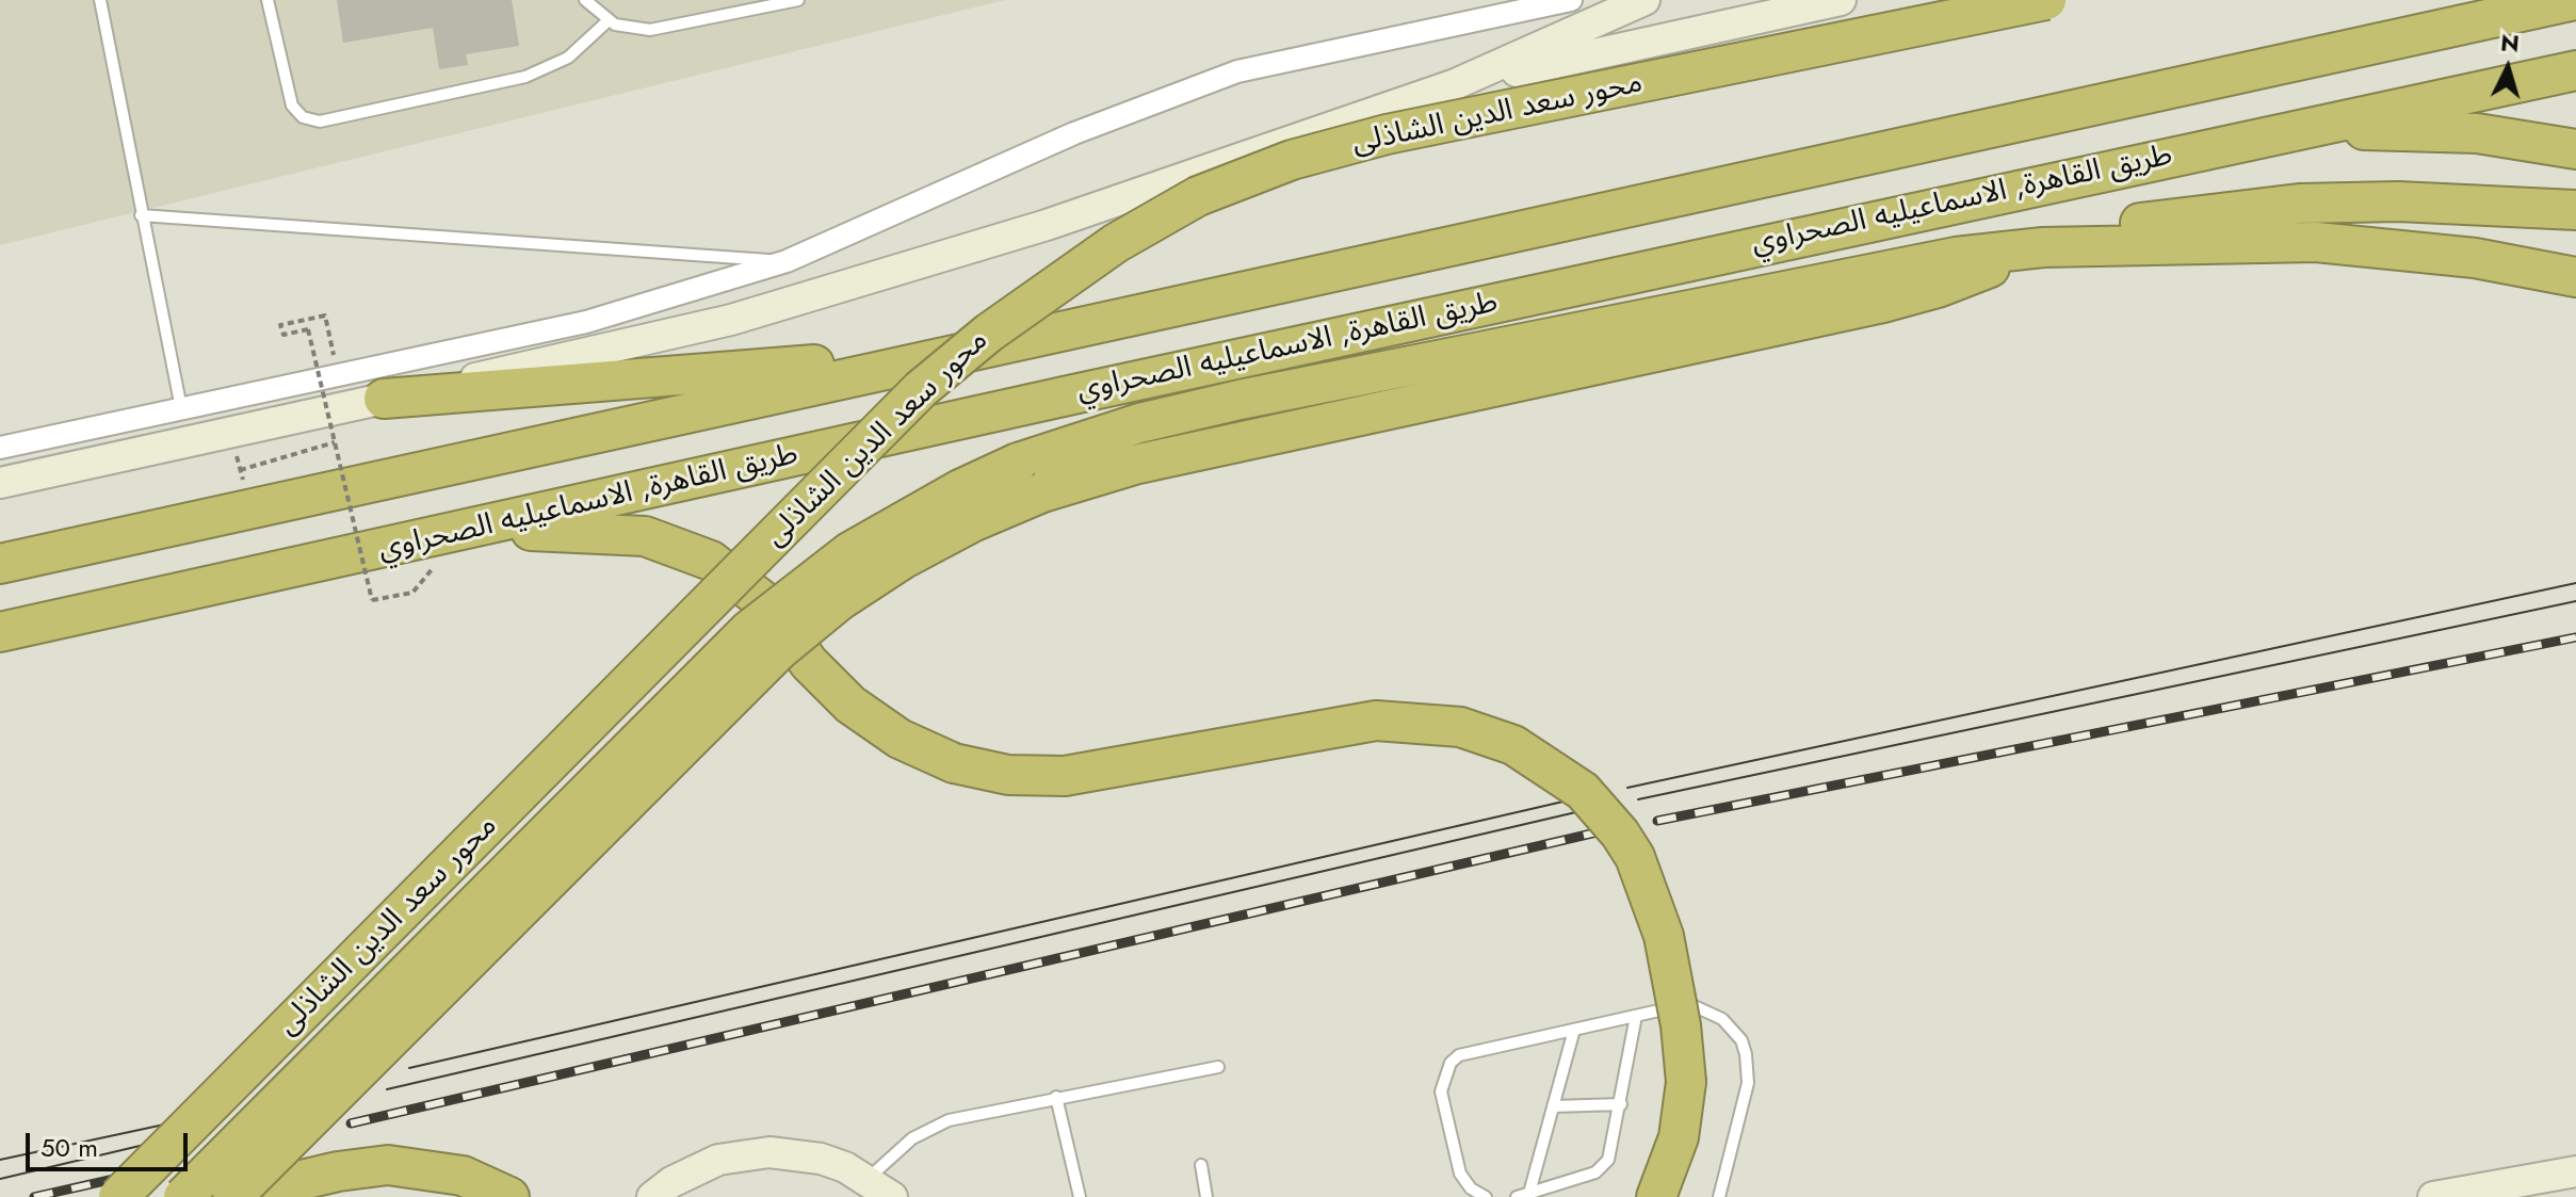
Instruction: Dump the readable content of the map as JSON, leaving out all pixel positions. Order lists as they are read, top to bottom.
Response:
{
  "streets": {
    "highway": ["محور سعد الدين الشاذلى", "طريق القاهرة, الاسماعيليه الصحراوي"]
  },
  "scale_bar": "50 m",
  "north": "top"
}
